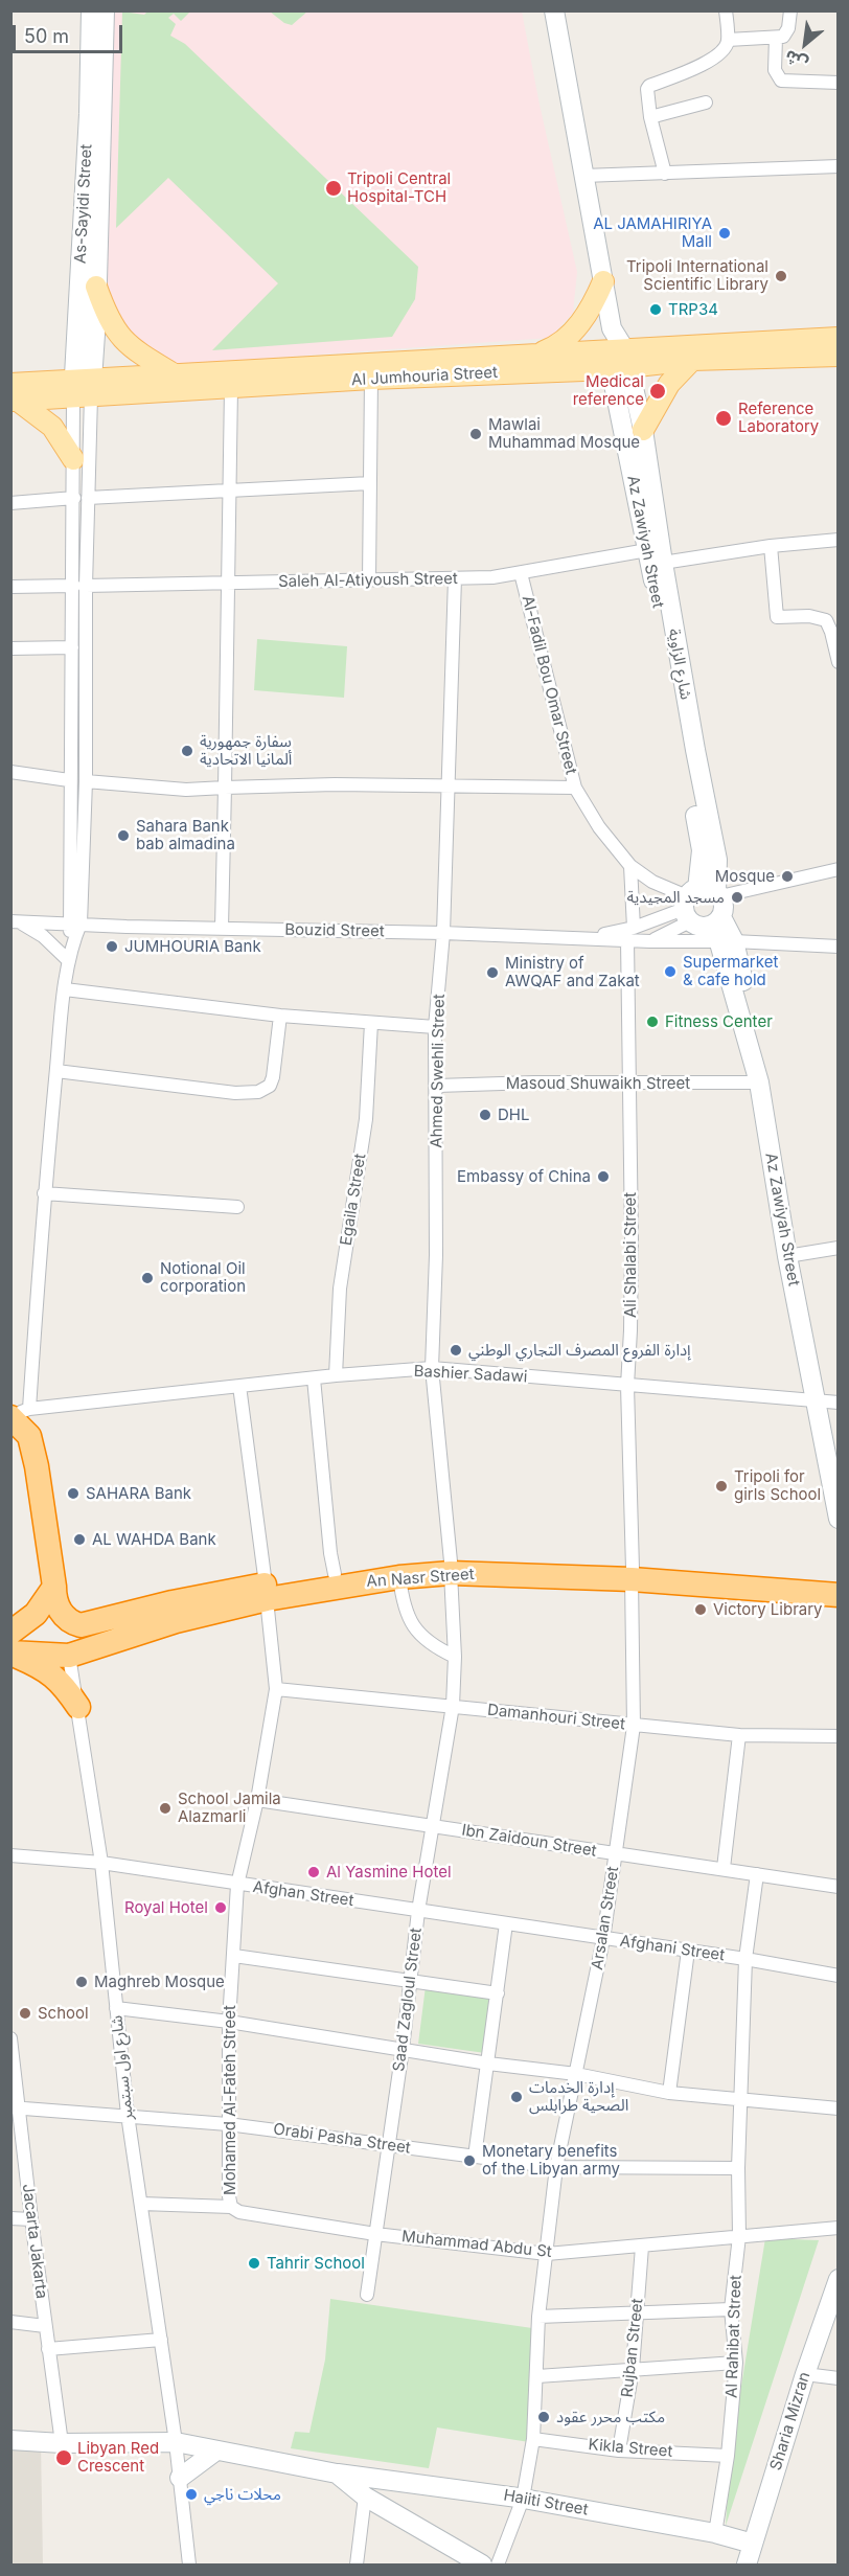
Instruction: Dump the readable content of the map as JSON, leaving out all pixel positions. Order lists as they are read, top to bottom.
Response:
{
  "streets": {
    "highway": ["An Nasr Street"],
    "main road": [
      "As-Sayidi Street",
      "Al Jumhouria Street",
      "Az Zawiyah Street",
      "شارع الزاوية",
      "Sharia Mizran",
      "Haiiti Street"
    ],
    "street": [
      "Saleh Al-Atiyoush Street",
      "Al-Fadil Bou Omar Street",
      "Bouzid Street",
      "Ahmed Swehli Street",
      "Masoud Shuwaikh Street",
      "Egaila Street",
      "Ali Shalabi Street",
      "Bashier Sadawi",
      "Damanhouri Street",
      "Ibn Zaidoun Street",
      "Afghan Street",
      "Arsalan Street",
      "Afghani Street",
      "Saad Zagloul Street",
      "شارع اول سبتمبر",
      "Mohamed Al-Fateh Street",
      "Orabi Pasha Street",
      "Jacarta Jakarta",
      "Muhammad Abdu St",
      "Al Rahibat Street",
      "Rujban Street",
      "Kikla Street"
    ]
  },
  "crossings": [
    ["As-Sayidi Street", "Al Jumhouria Street"],
    ["Al Jumhouria Street", "Az Zawiyah Street"],
    ["Al Jumhouria Street", "شارع الزاوية"],
    ["Az Zawiyah Street", "Saleh Al-Atiyoush Street"],
    ["Az Zawiyah Street", "شارع الزاوية"],
    ["Az Zawiyah Street", "Al-Fadil Bou Omar Street"],
    ["Az Zawiyah Street", "Masoud Shuwaikh Street"],
    ["Az Zawiyah Street", "Bashier Sadawi"],
    ["Saleh Al-Atiyoush Street", "Al-Fadil Bou Omar Street"],
    ["Saleh Al-Atiyoush Street", "Ahmed Swehli Street"],
    ["شارع الزاوية", "Al-Fadil Bou Omar Street"],
    ["Bouzid Street", "Ahmed Swehli Street"],
    ["Ahmed Swehli Street", "Masoud Shuwaikh Street"],
    ["Ahmed Swehli Street", "Bashier Sadawi"],
    ["Ahmed Swehli Street", "An Nasr Street"],
    ["Ahmed Swehli Street", "Saad Zagloul Street"],
    ["Masoud Shuwaikh Street", "Ali Shalabi Street"],
    ["Egaila Street", "Bashier Sadawi"],
    ["Ali Shalabi Street", "Bashier Sadawi"],
    ["Ali Shalabi Street", "An Nasr Street"],
    ["Ali Shalabi Street", "Arsalan Street"],
    ["Bashier Sadawi", "Mohamed Al-Fateh Street"],
    ["An Nasr Street", "Arsalan Street"],
    ["An Nasr Street", "شارع اول سبتمبر"],
    ["An Nasr Street", "Mohamed Al-Fateh Street"],
    ["Damanhouri Street", "Arsalan Street"],
    ["Damanhouri Street", "Saad Zagloul Street"],
    ["Damanhouri Street", "Mohamed Al-Fateh Street"],
    ["Ibn Zaidoun Street", "Arsalan Street"],
    ["Ibn Zaidoun Street", "Saad Zagloul Street"],
    ["Ibn Zaidoun Street", "Mohamed Al-Fateh Street"],
    ["Ibn Zaidoun Street", "Al Rahibat Street"],
    ["Afghan Street", "Afghani Street"],
    ["Afghan Street", "Saad Zagloul Street"],
    ["Afghan Street", "شارع اول سبتمبر"],
    ["Afghan Street", "Mohamed Al-Fateh Street"],
    ["Arsalan Street", "Afghani Street"],
    ["Arsalan Street", "Orabi Pasha Street"],
    ["Arsalan Street", "Muhammad Abdu St"],
    ["Arsalan Street", "Kikla Street"],
    ["Arsalan Street", "Haiiti Street"],
    ["Afghani Street", "Al Rahibat Street"],
    ["Saad Zagloul Street", "Orabi Pasha Street"],
    ["Saad Zagloul Street", "Muhammad Abdu St"],
    ["شارع اول سبتمبر", "Orabi Pasha Street"],
    ["شارع اول سبتمبر", "Muhammad Abdu St"],
    ["شارع اول سبتمبر", "Haiiti Street"],
    ["Mohamed Al-Fateh Street", "Orabi Pasha Street"],
    ["Mohamed Al-Fateh Street", "Muhammad Abdu St"],
    ["Orabi Pasha Street", "Jacarta Jakarta"],
    ["Orabi Pasha Street", "Al Rahibat Street"],
    ["Jacarta Jakarta", "Haiiti Street"],
    ["Muhammad Abdu St", "Al Rahibat Street"],
    ["Muhammad Abdu St", "Rujban Street"],
    ["Al Rahibat Street", "Kikla Street"],
    ["Al Rahibat Street", "Haiiti Street"],
    ["Rujban Street", "Kikla Street"],
    ["Sharia Mizran", "Haiiti Street"]
  ],
  "places": [
    "Tripoli Central Hospital-TCH",
    "AL JAMAHIRIYA Mall",
    "Tripoli International Scientific Library",
    "TRP34",
    "Medical reference",
    "Reference Laboratory",
    "Mawlai Muhammad Mosque",
    "سفارة جمهورية ألمانيا الاتحادية",
    "Sahara Bank bab almadina",
    "Mosque",
    "مسجد المجيدية",
    "JUMHOURIA Bank",
    "Supermarket & cafe hold",
    "Ministry of AWQAF and Zakat",
    "Fitness Center",
    "DHL",
    "Embassy of China",
    "Notional Oil corporation",
    "إدارة الفروع المصرف التجاري الوطني",
    "Tripoli for girls School",
    "SAHARA Bank",
    "AL WAHDA Bank",
    "Victory Library",
    "School Jamila Alazmarli",
    "Al Yasmine Hotel",
    "Royal Hotel",
    "Maghreb Mosque",
    "School",
    "إدارة الخدمات الصحية طرابلس",
    "Monetary benefits of the Libyan army",
    "Tahrir School",
    "مكتب محرر عقود",
    "Libyan Red Crescent",
    "محلات ناجي"
  ],
  "scale_bar": "50 m",
  "north": "bottom left"
}
